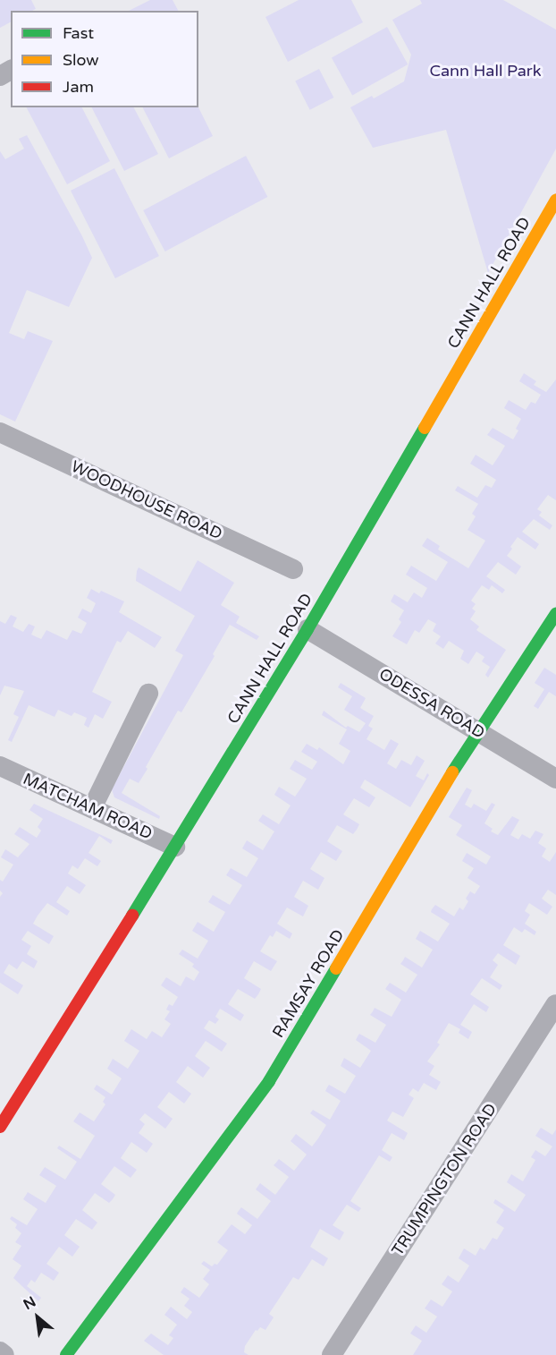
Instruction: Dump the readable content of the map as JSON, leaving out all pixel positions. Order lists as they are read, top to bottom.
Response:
{
  "streets": {
    "street": [
      "CANN HALL ROAD",
      "WOODHOUSE ROAD",
      "ODESSA ROAD",
      "MATCHAM ROAD",
      "RAMSAY ROAD",
      "TRUMPINGTON ROAD"
    ]
  },
  "crossings": [
    ["CANN HALL ROAD", "ODESSA ROAD"],
    ["CANN HALL ROAD", "MATCHAM ROAD"],
    ["ODESSA ROAD", "RAMSAY ROAD"]
  ],
  "parks": ["Cann Hall Park"],
  "legend": ["Fast", "Slow", "Jam"],
  "north": "top left"
}
